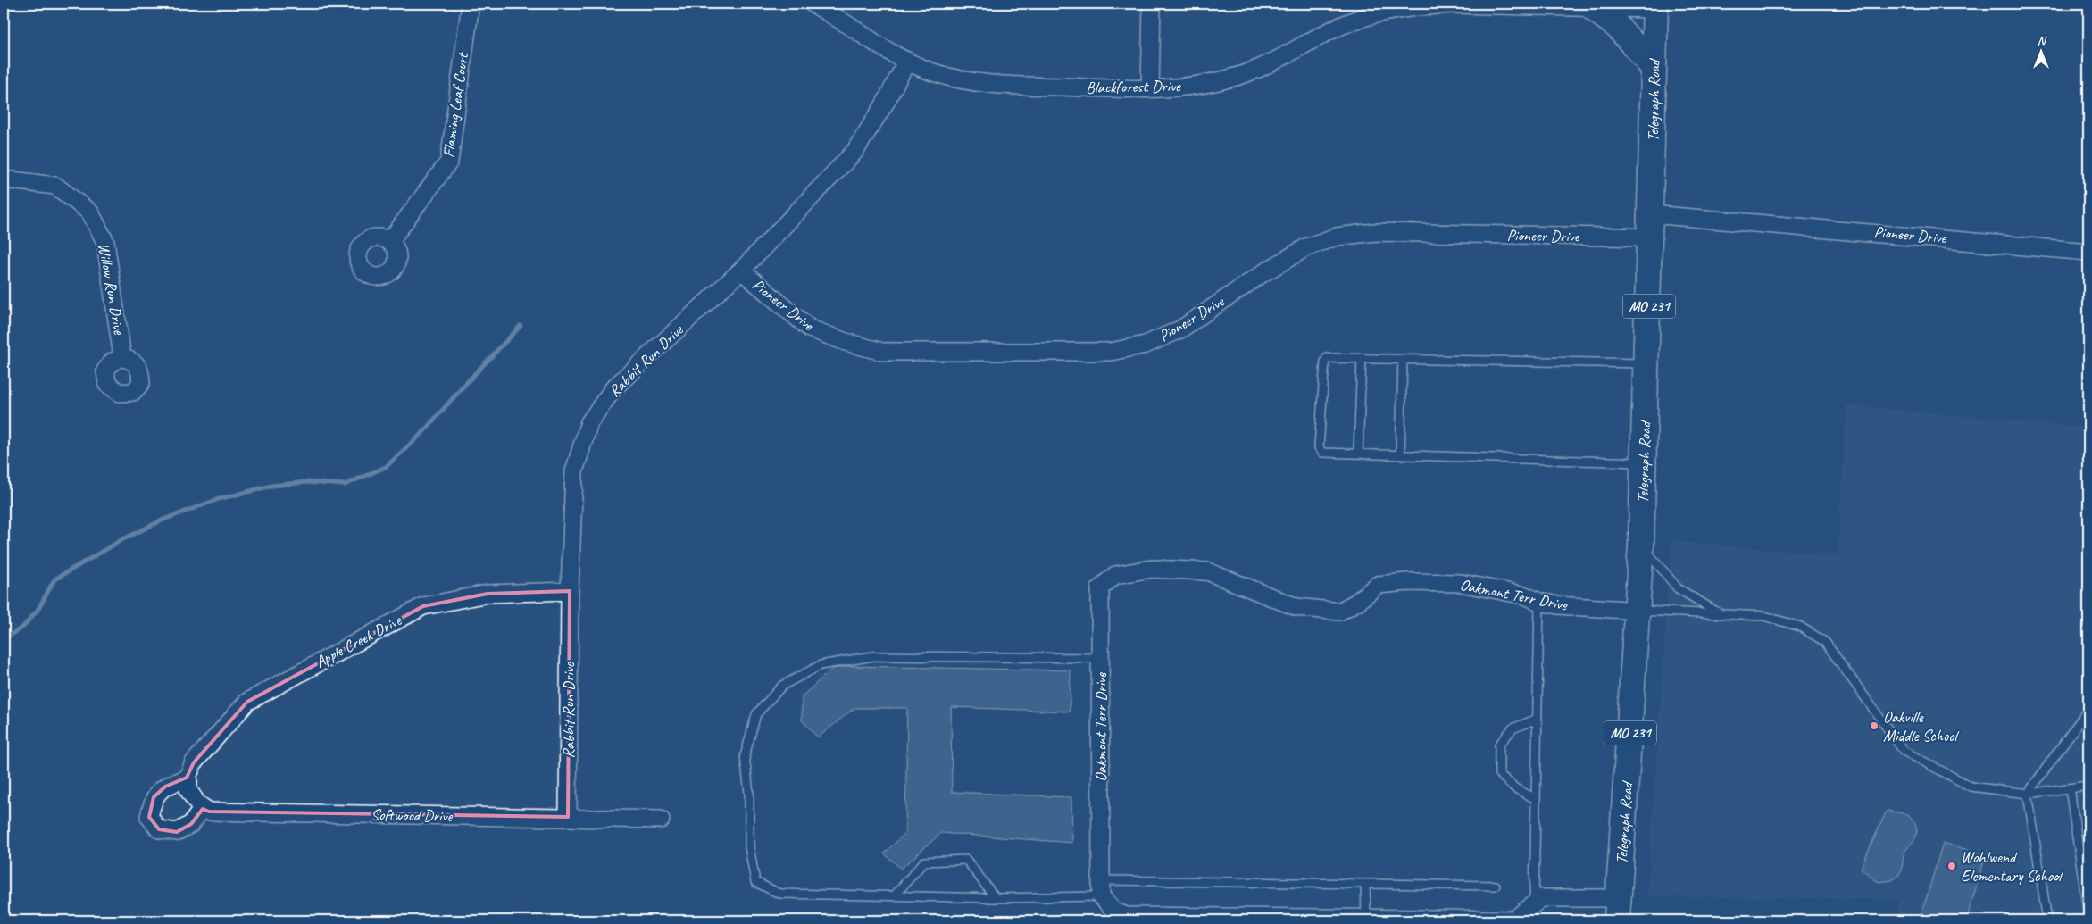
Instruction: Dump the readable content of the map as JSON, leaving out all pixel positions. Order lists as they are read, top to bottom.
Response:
{
  "streets": {
    "main road": ["Telegraph Road", "MO 231"],
    "street": [
      "Blackforest Drive",
      "Flaming Leaf Court",
      "Pioneer Drive",
      "Willow Run Drive",
      "Rabbit Run Drive",
      "Oakmont Terr Drive",
      "Apple Creek Drive",
      "Softwood Drive"
    ]
  },
  "crossings": [
    ["Blackforest Drive", "Telegraph Road"],
    ["Blackforest Drive", "Rabbit Run Drive"],
    ["Telegraph Road", "Pioneer Drive"],
    ["Telegraph Road", "Oakmont Terr Drive"],
    ["Pioneer Drive", "Rabbit Run Drive"],
    ["Rabbit Run Drive", "Apple Creek Drive"],
    ["Rabbit Run Drive", "Softwood Drive"]
  ],
  "places": ["Oakville Middle School", "Wohlwend Elementary School"],
  "north": "top"
}
